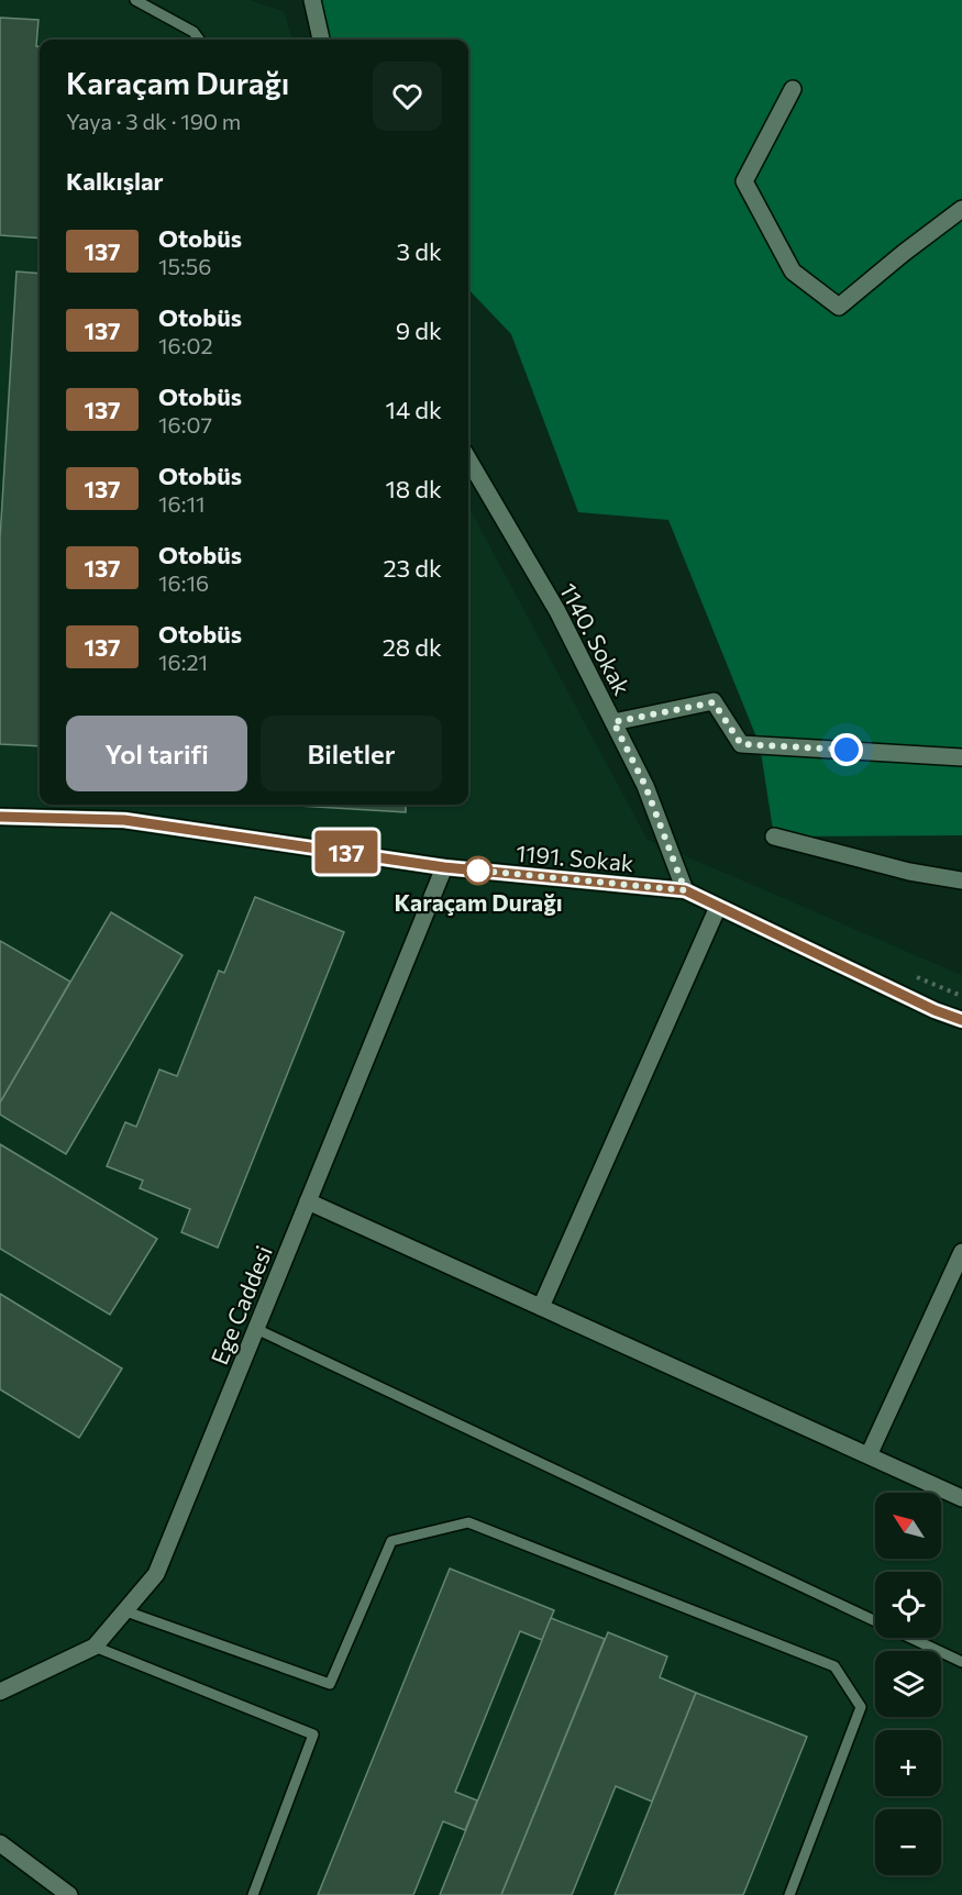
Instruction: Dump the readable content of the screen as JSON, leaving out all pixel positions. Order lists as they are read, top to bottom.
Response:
{
  "streets": {
    "street": ["1140. Sokak", "1191. Sokak", "Ege Caddesi"]
  },
  "crossings": [
    ["1140. Sokak", "1191. Sokak"],
    ["1191. Sokak", "Ege Caddesi"]
  ],
  "places": ["Karaçam Durağı"],
  "lines": ["bus line 137"],
  "north": "top left",
  "page": {
    "on_map": "137",
    "heading": [
      ["Karaçam Durağı", "Yaya · 3 dk · 190 m"],
      "Kalkışlar"
    ],
    "list": [
      {
        "mark": "137",
        "name": "Otobüs",
        "note": "15:56",
        "value": "3 dk"
      },
      {
        "mark": "137",
        "name": "Otobüs",
        "note": "16:02",
        "value": "9 dk"
      },
      {
        "mark": "137",
        "name": "Otobüs",
        "note": "16:07",
        "value": "14 dk"
      },
      {
        "mark": "137",
        "name": "Otobüs",
        "note": "16:11",
        "value": "18 dk"
      },
      {
        "mark": "137",
        "name": "Otobüs",
        "note": "16:16",
        "value": "23 dk"
      },
      {
        "mark": "137",
        "name": "Otobüs",
        "note": "16:21",
        "value": "28 dk"
      }
    ],
    "buttons": ["Yol tarifi", "Biletler"],
    "map_buttons": ["+", "−"]
  }
}
